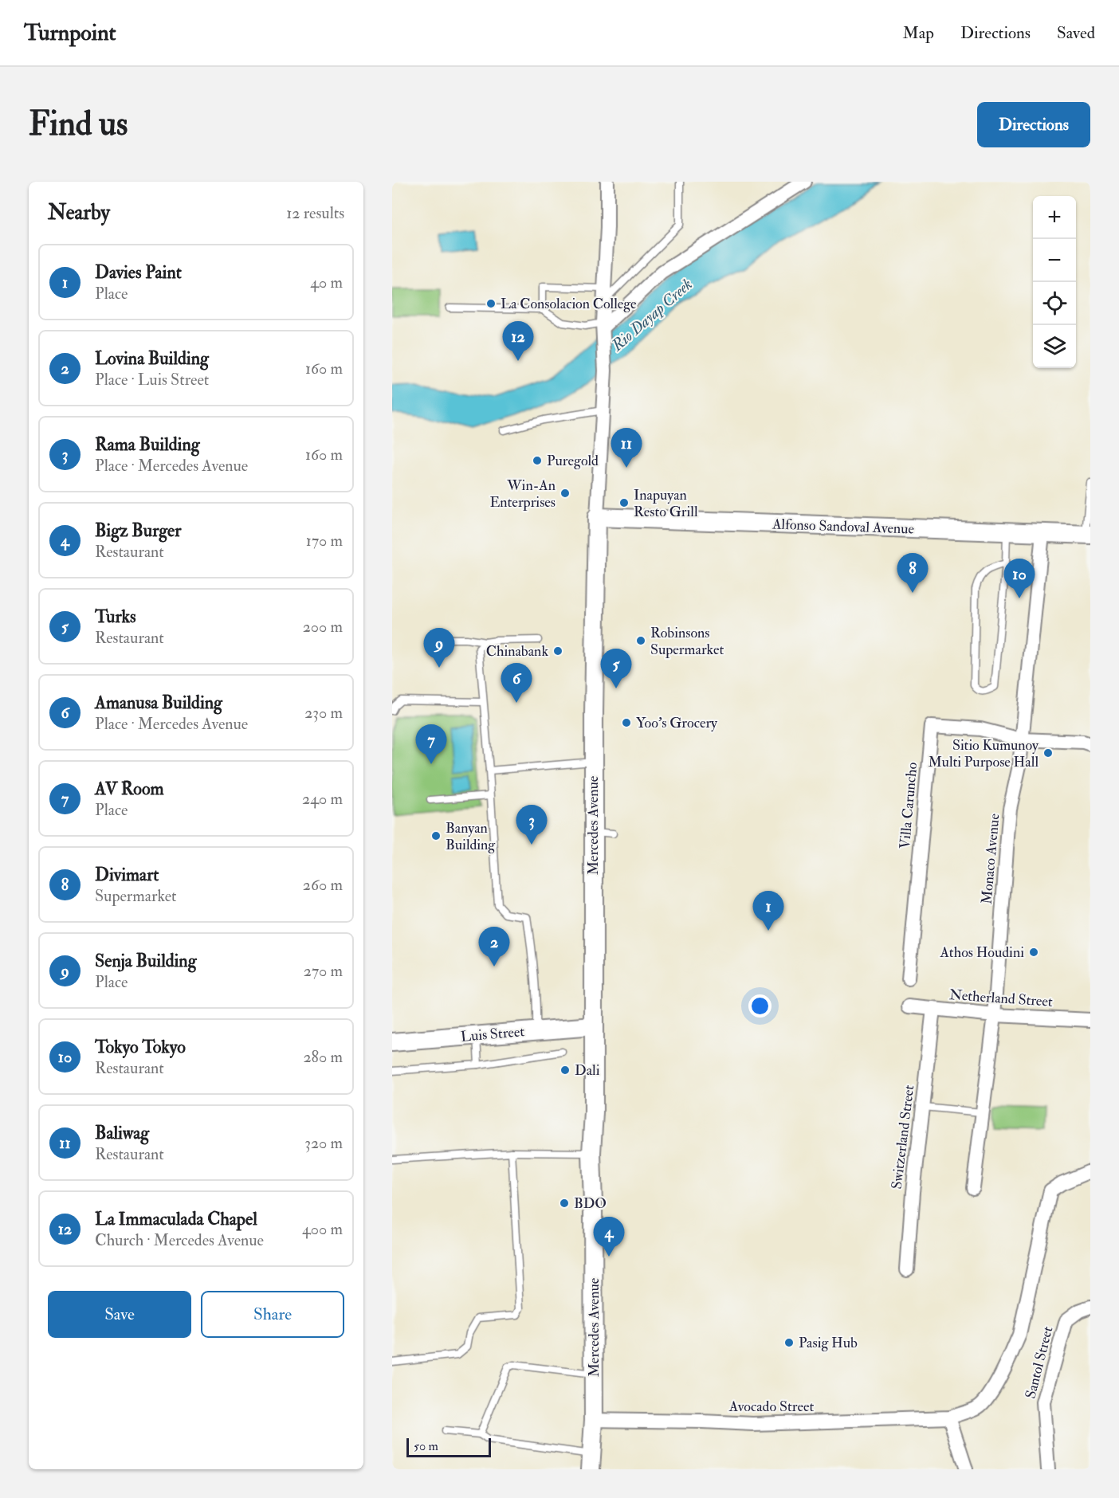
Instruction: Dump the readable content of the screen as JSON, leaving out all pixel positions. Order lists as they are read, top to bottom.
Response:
{
  "streets": {
    "main road": ["Alfonso Sandoval Avenue", "Mercedes Avenue", "Luis Street"],
    "street": [
      "Villa Caruncho",
      "Monaco Avenue",
      "Netherland Street",
      "Switzerland Street",
      "Santol Street",
      "Avocado Street"
    ]
  },
  "crossings": [
    ["Alfonso Sandoval Avenue", "Mercedes Avenue"],
    ["Alfonso Sandoval Avenue", "Monaco Avenue"],
    ["Villa Caruncho", "Monaco Avenue"],
    ["Mercedes Avenue", "Luis Street"],
    ["Mercedes Avenue", "Avocado Street"],
    ["Monaco Avenue", "Netherland Street"],
    ["Netherland Street", "Switzerland Street"]
  ],
  "water": ["Rio Dayap Creek"],
  "places": [
    "La Consolacion College",
    "Puregold",
    "Win-An Enterprises",
    "Inapuyan Resto Grill",
    "Robinsons Supermarket",
    "Chinabank",
    "Yoo's Grocery",
    "Sitio Kumunoy Multi Purpose Hall",
    "Banyan Building",
    "Athos Houdini",
    "Dali",
    "BDO",
    "Pasig Hub"
  ],
  "scale_bar": "50 m",
  "page": {
    "header": "Turnpoint",
    "nav": ["Map", "Directions", "Saved"],
    "buttons": [
      "Directions",
      ["Save", "Share"]
    ],
    "title": "Find us",
    "heading": ["Nearby", "12 results"],
    "map_buttons": ["+", "−"],
    "list": [
      {
        "mark": "1",
        "name": "Davies Paint",
        "note": "Place",
        "value": "40 m"
      },
      {
        "mark": "2",
        "name": "Lovina Building",
        "note": "Place · Luis Street",
        "value": "160 m"
      },
      {
        "mark": "3",
        "name": "Rama Building",
        "note": "Place · Mercedes Avenue",
        "value": "160 m"
      },
      {
        "mark": "4",
        "name": "Bigz Burger",
        "note": "Restaurant",
        "value": "170 m"
      },
      {
        "mark": "5",
        "name": "Turks",
        "note": "Restaurant",
        "value": "200 m"
      },
      {
        "mark": "6",
        "name": "Amanusa Building",
        "note": "Place · Mercedes Avenue",
        "value": "230 m"
      },
      {
        "mark": "7",
        "name": "AV Room",
        "note": "Place",
        "value": "240 m"
      },
      {
        "mark": "8",
        "name": "Divimart",
        "note": "Supermarket",
        "value": "260 m"
      },
      {
        "mark": "9",
        "name": "Senja Building",
        "note": "Place",
        "value": "270 m"
      },
      {
        "mark": "10",
        "name": "Tokyo Tokyo",
        "note": "Restaurant",
        "value": "280 m"
      },
      {
        "mark": "11",
        "name": "Baliwag",
        "note": "Restaurant",
        "value": "320 m"
      },
      {
        "mark": "12",
        "name": "La Immaculada Chapel",
        "note": "Church · Mercedes Avenue",
        "value": "400 m"
      }
    ],
    "pins": [
      "12",
      "11",
      "8",
      "10",
      "9",
      "5",
      "6",
      "7",
      "3",
      "1",
      "2",
      "4"
    ],
    "scale": "50 m"
  }
}
